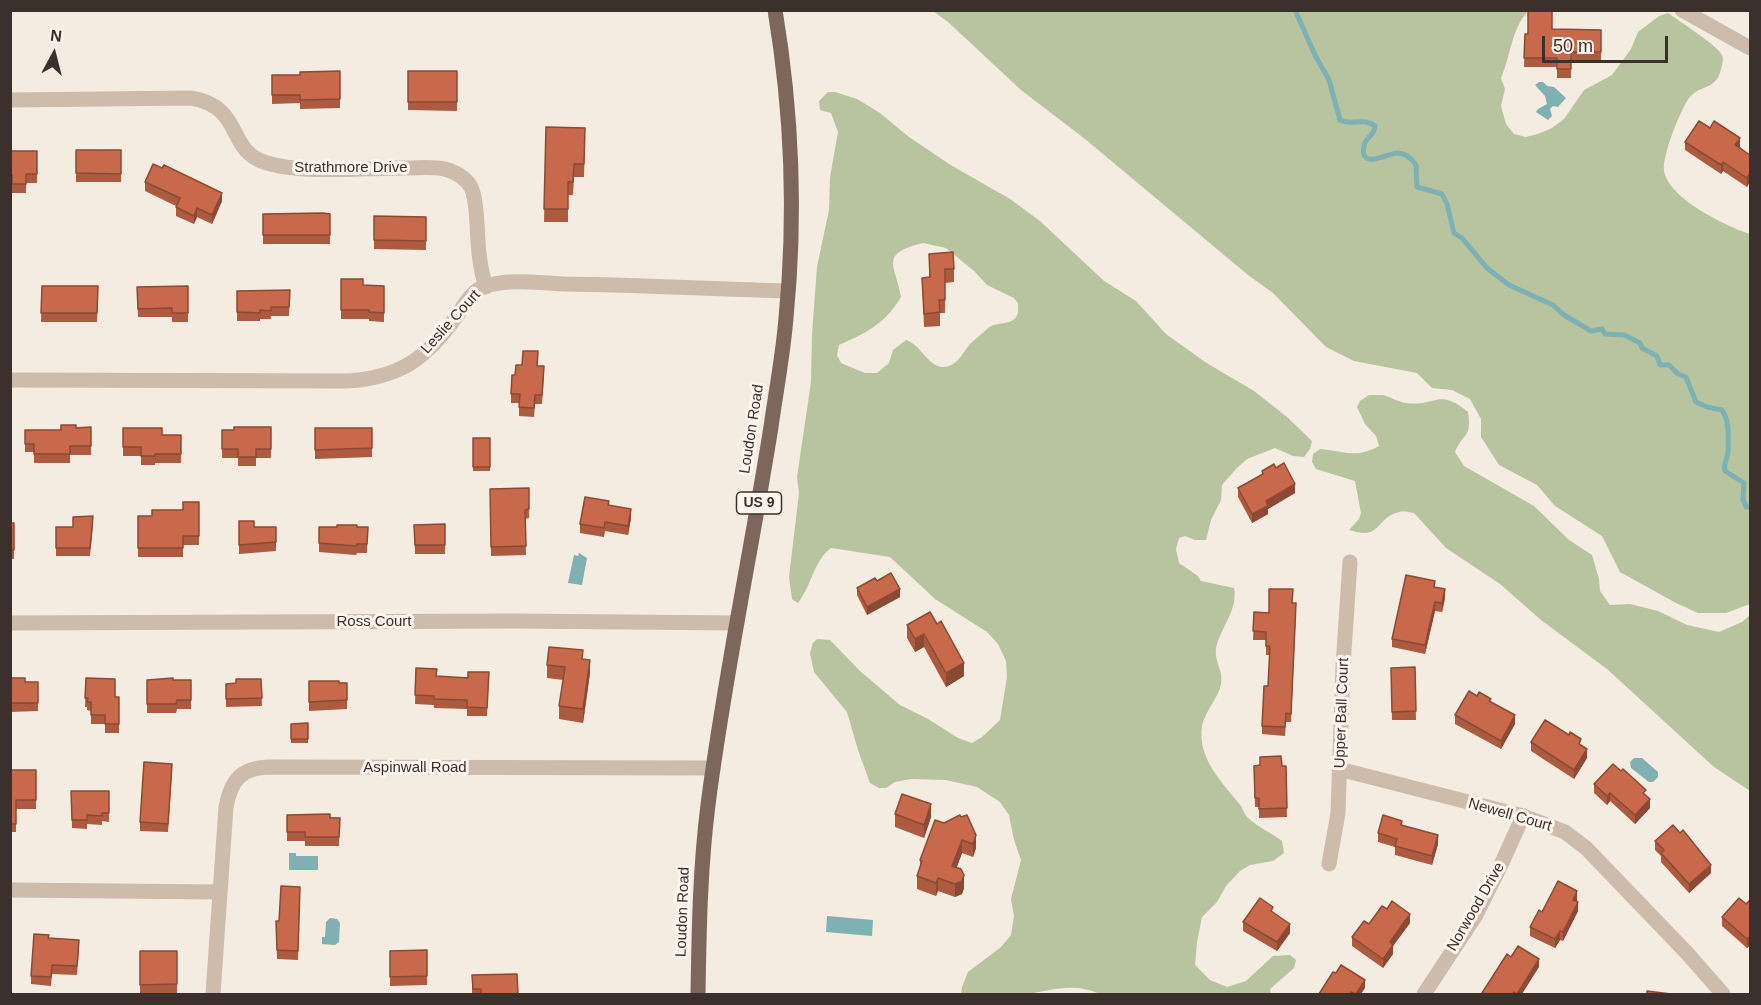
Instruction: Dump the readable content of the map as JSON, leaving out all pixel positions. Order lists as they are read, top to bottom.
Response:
{
  "streets": {
    "main road": ["Loudon Road", "US 9"],
    "street": [
      "Strathmore Drive",
      "Leslie Court",
      "Ross Court",
      "Upper Ball Court",
      "Aspinwall Road",
      "Newell Court",
      "Norwood Drive"
    ]
  },
  "crossings": [
    ["Strathmore Drive", "Leslie Court"],
    ["Leslie Court", "Loudon Road"],
    ["Loudon Road", "Ross Court"],
    ["Loudon Road", "Aspinwall Road"],
    ["Upper Ball Court", "Newell Court"],
    ["Newell Court", "Norwood Drive"]
  ],
  "scale_bar": "50 m",
  "north": "top"
}
